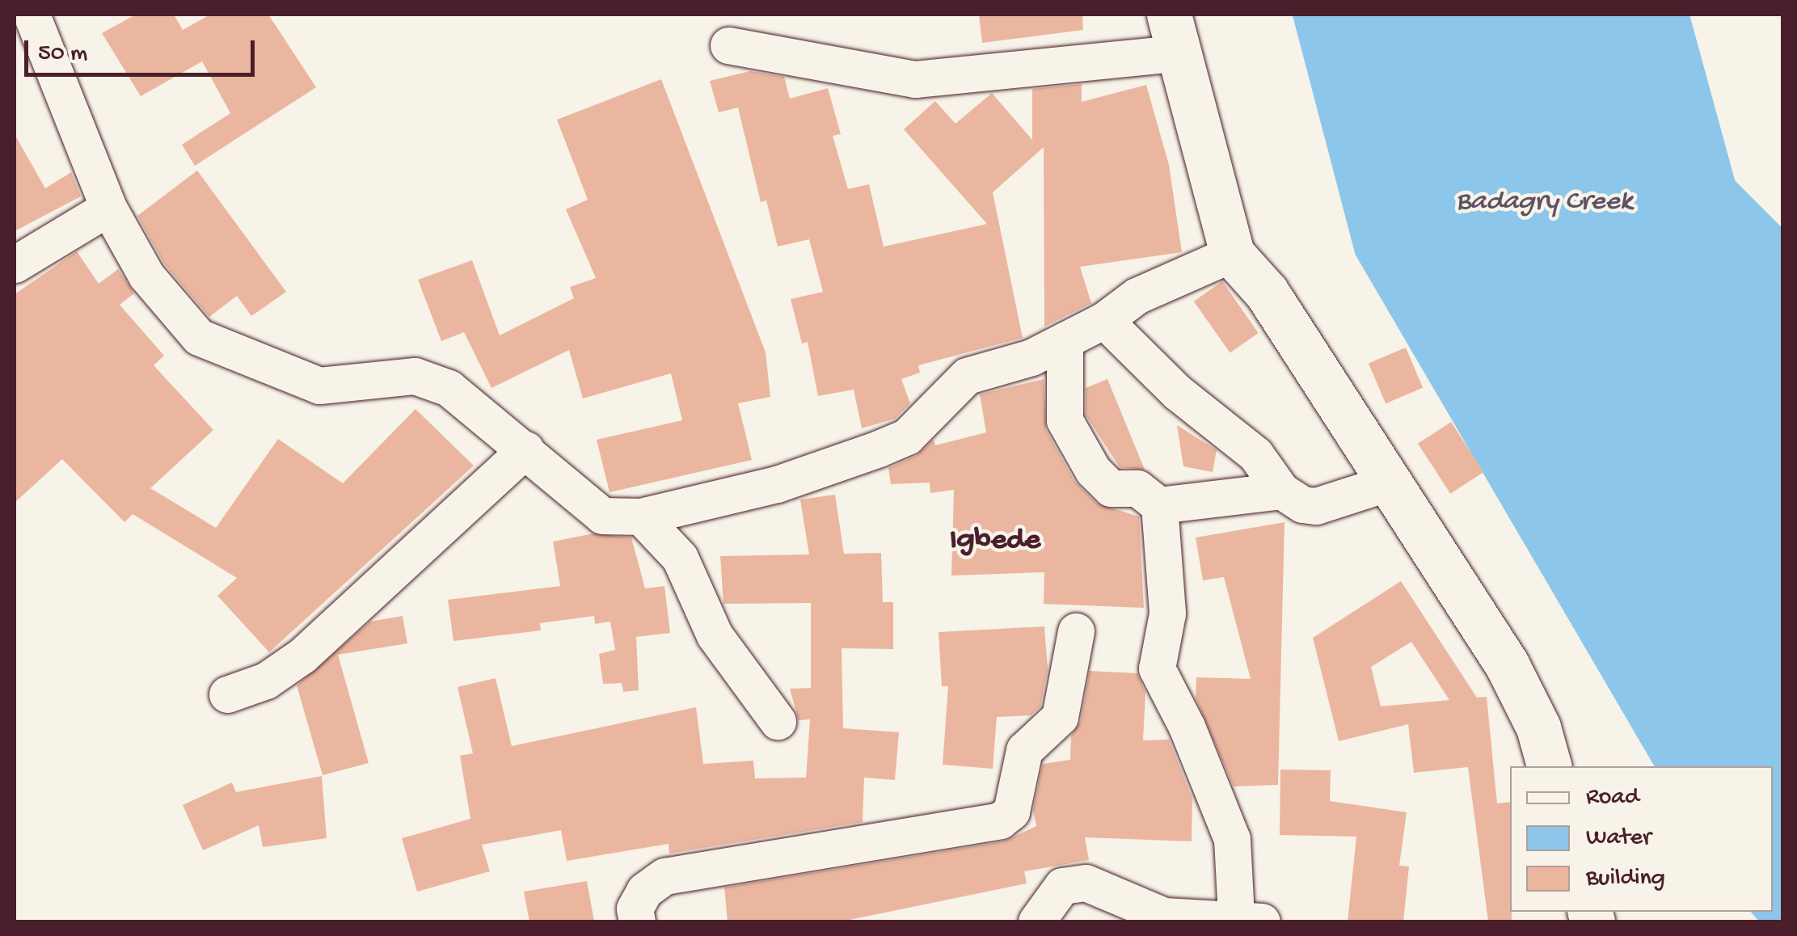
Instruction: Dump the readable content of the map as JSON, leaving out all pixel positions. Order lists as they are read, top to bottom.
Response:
{
  "districts": ["Igbede"],
  "water": ["Badagry Creek"],
  "legend": ["Road", "Water", "Building"],
  "scale_bar": "50 m"
}
